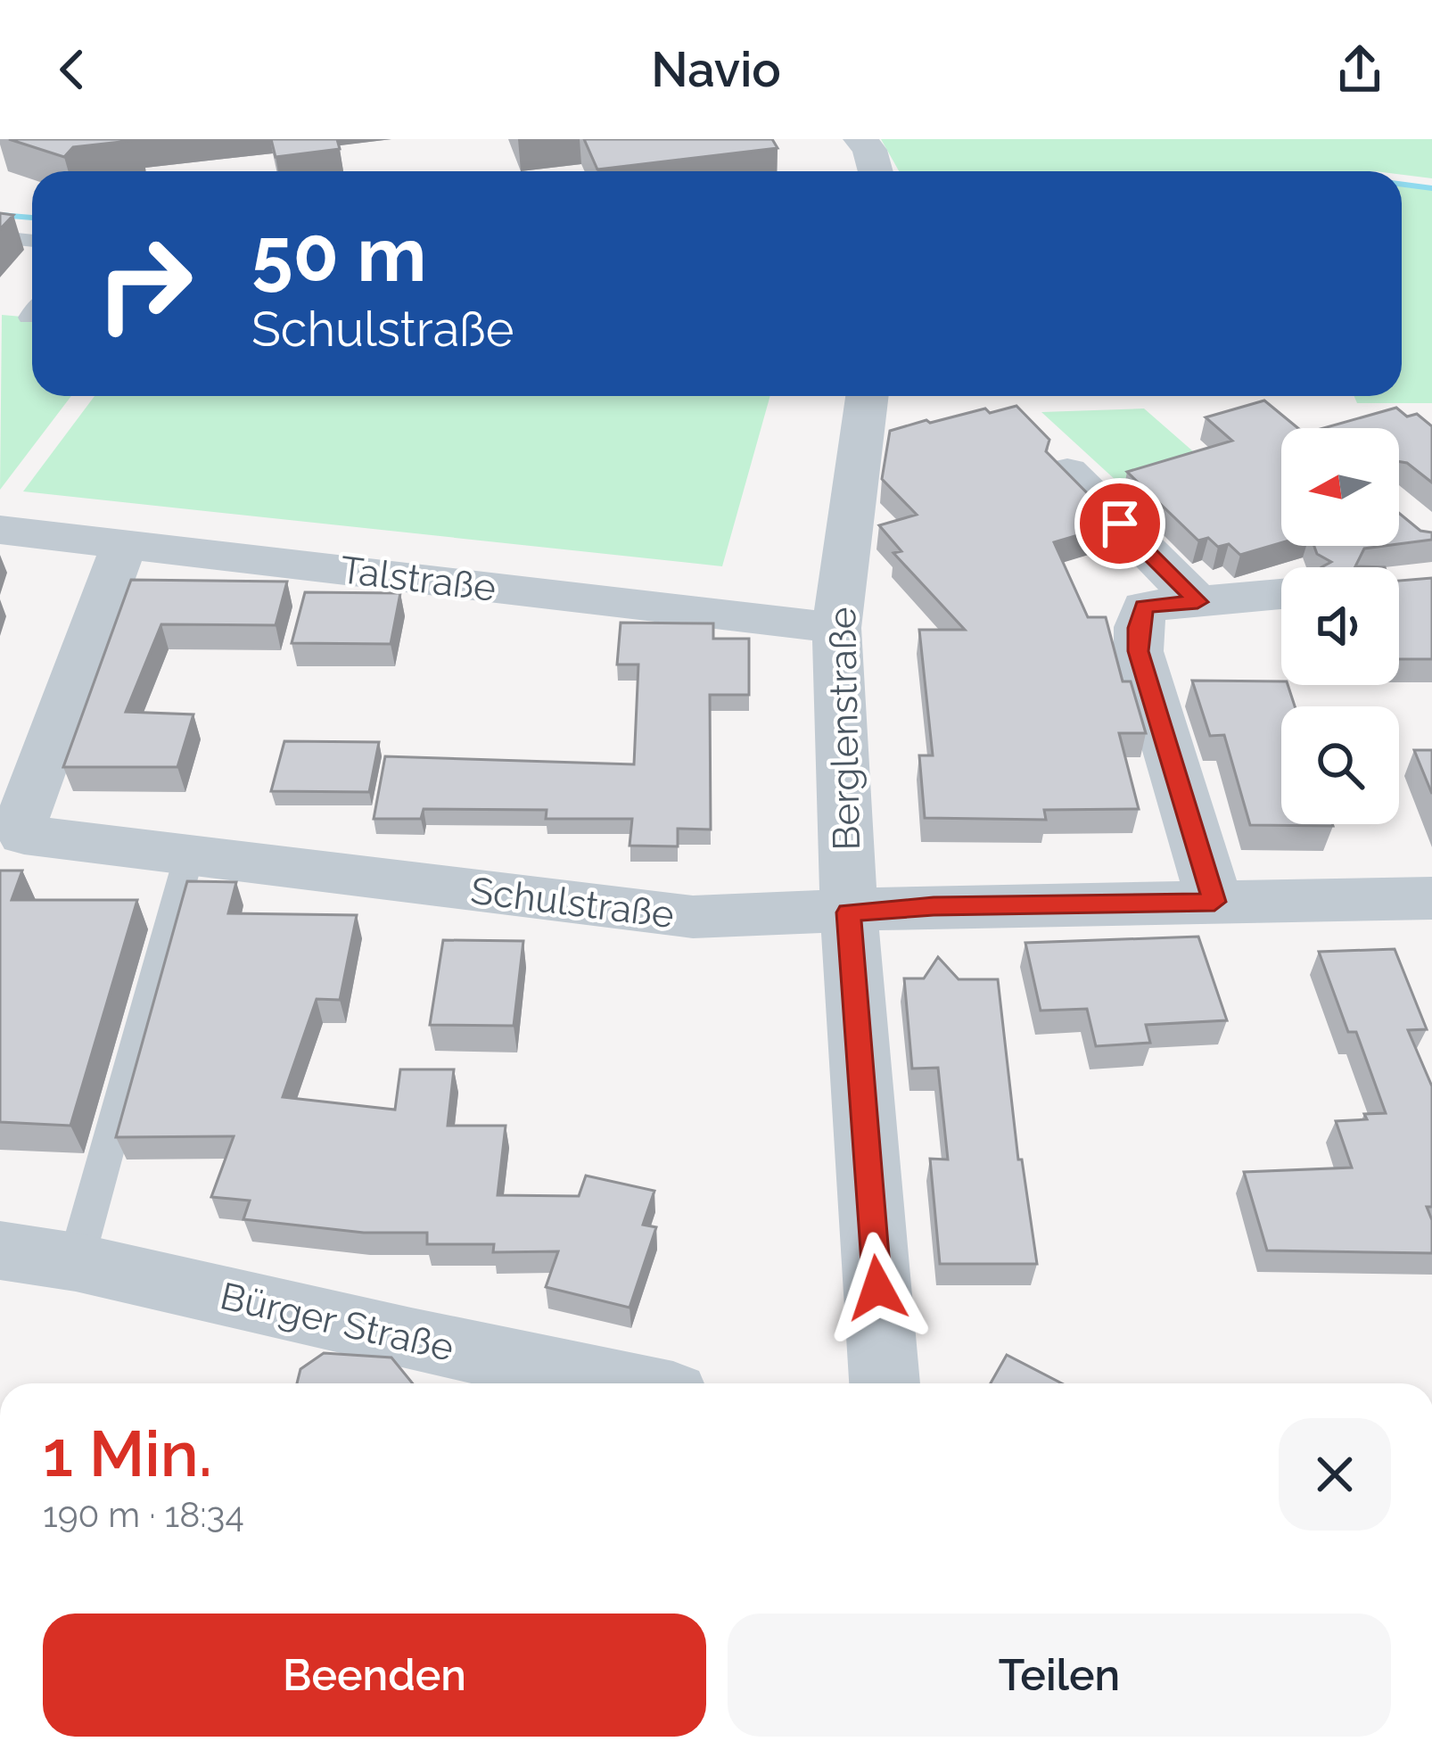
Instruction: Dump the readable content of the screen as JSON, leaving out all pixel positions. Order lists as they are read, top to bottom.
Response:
{
  "streets": {
    "street": [
      "Talstraße",
      "Berglenstraße",
      "Schulstraße",
      "Bürger Straße"
    ]
  },
  "crossings": [
    ["Talstraße", "Berglenstraße"],
    ["Talstraße", "Schulstraße"],
    ["Berglenstraße", "Schulstraße"]
  ],
  "north": "left",
  "page": {
    "header": "Navio",
    "turn": ["50 m", "Schulstraße"],
    "heading": ["1 Min.", "190 m · 18:34"],
    "buttons": ["Beenden", "Teilen"]
  }
}
